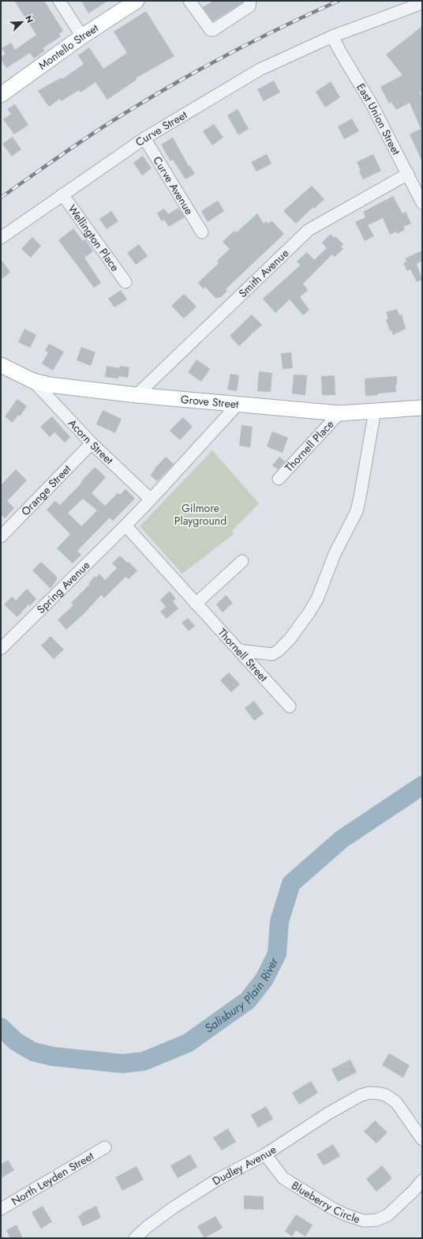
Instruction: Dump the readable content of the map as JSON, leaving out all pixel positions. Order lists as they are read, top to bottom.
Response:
{
  "streets": {
    "main road": ["Montello Street", "Grove Street"],
    "street": [
      "East Union Street",
      "Curve Street",
      "Curve Avenue",
      "Wellington Place",
      "Smith Avenue",
      "Acorn Street",
      "Thornell Place",
      "Orange Street",
      "Spring Avenue",
      "Thornell Street",
      "Dudley Avenue",
      "North Leyden Street",
      "Blueberry Circle"
    ]
  },
  "crossings": [
    ["East Union Street", "Curve Street"],
    ["East Union Street", "Smith Avenue"],
    ["Curve Street", "Curve Avenue"],
    ["Curve Street", "Wellington Place"],
    ["Smith Avenue", "Grove Street"],
    ["Grove Street", "Acorn Street"],
    ["Grove Street", "Thornell Place"],
    ["Grove Street", "Spring Avenue"],
    ["Acorn Street", "Orange Street"],
    ["Acorn Street", "Spring Avenue"],
    ["Dudley Avenue", "Blueberry Circle"]
  ],
  "water": ["Salisbury Plain River"],
  "parks": ["Gilmore Playground"],
  "north": "top right"
}
